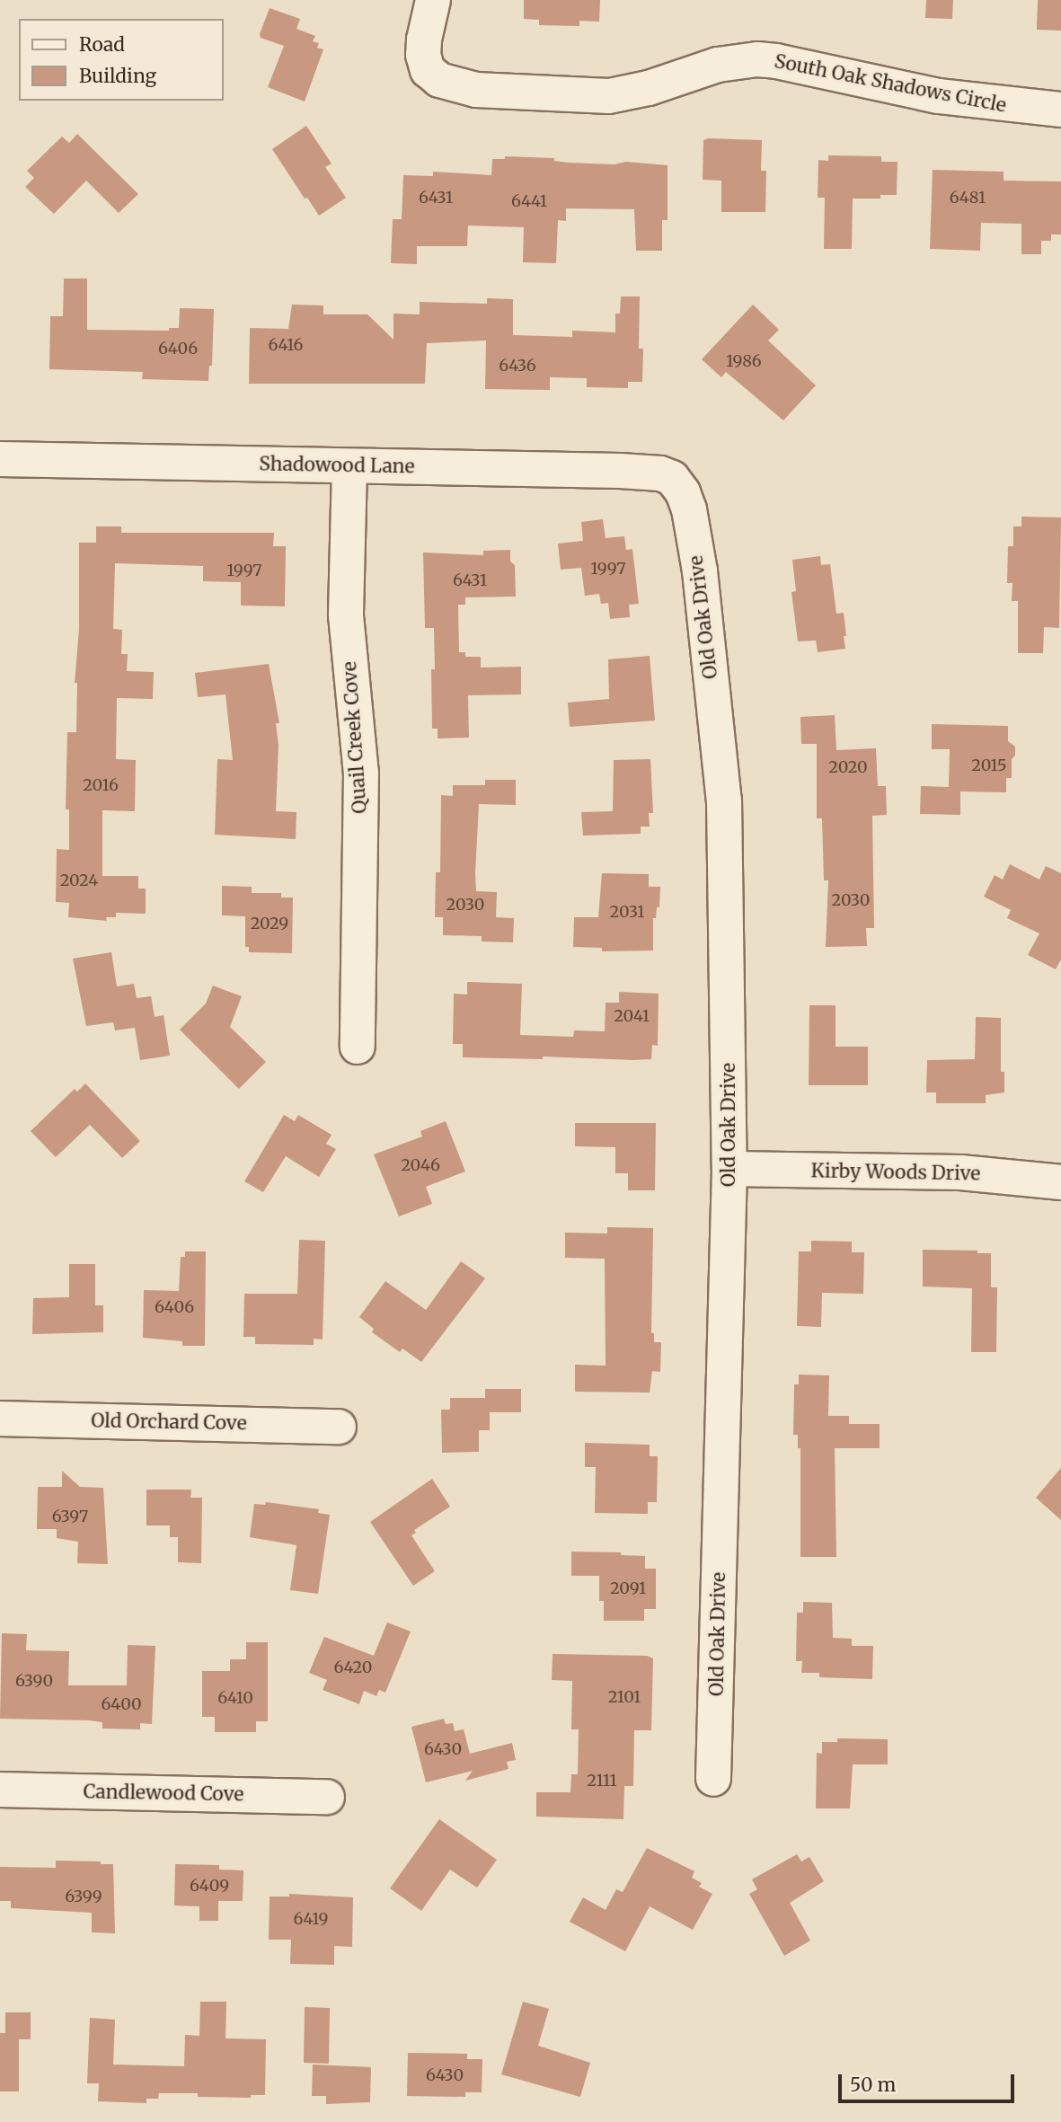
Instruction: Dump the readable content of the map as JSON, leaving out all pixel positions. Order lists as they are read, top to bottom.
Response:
{
  "streets": {
    "street": [
      "South Oak Shadows Circle",
      "Shadowood Lane",
      "Old Oak Drive",
      "Quail Creek Cove",
      "Kirby Woods Drive",
      "Old Orchard Cove",
      "Candlewood Cove"
    ]
  },
  "crossings": [
    ["Shadowood Lane", "Old Oak Drive"],
    ["Shadowood Lane", "Quail Creek Cove"],
    ["Old Oak Drive", "Kirby Woods Drive"]
  ],
  "house_numbers": [
    "6431",
    "6481",
    "6441",
    "6416",
    "6406",
    "1986",
    "6436",
    "1997",
    "1997",
    "6431",
    "2015",
    "2020",
    "2016",
    "2024",
    "2030",
    "2030",
    "2031",
    "2029",
    "2041",
    "2046",
    "6406",
    "6397",
    "2091",
    "6420",
    "6390",
    "2101",
    "6410",
    "6400",
    "6430",
    "2111",
    "6409",
    "6399",
    "6419",
    "6430"
  ],
  "legend": ["Road", "Building"],
  "scale_bar": "50 m"
}
